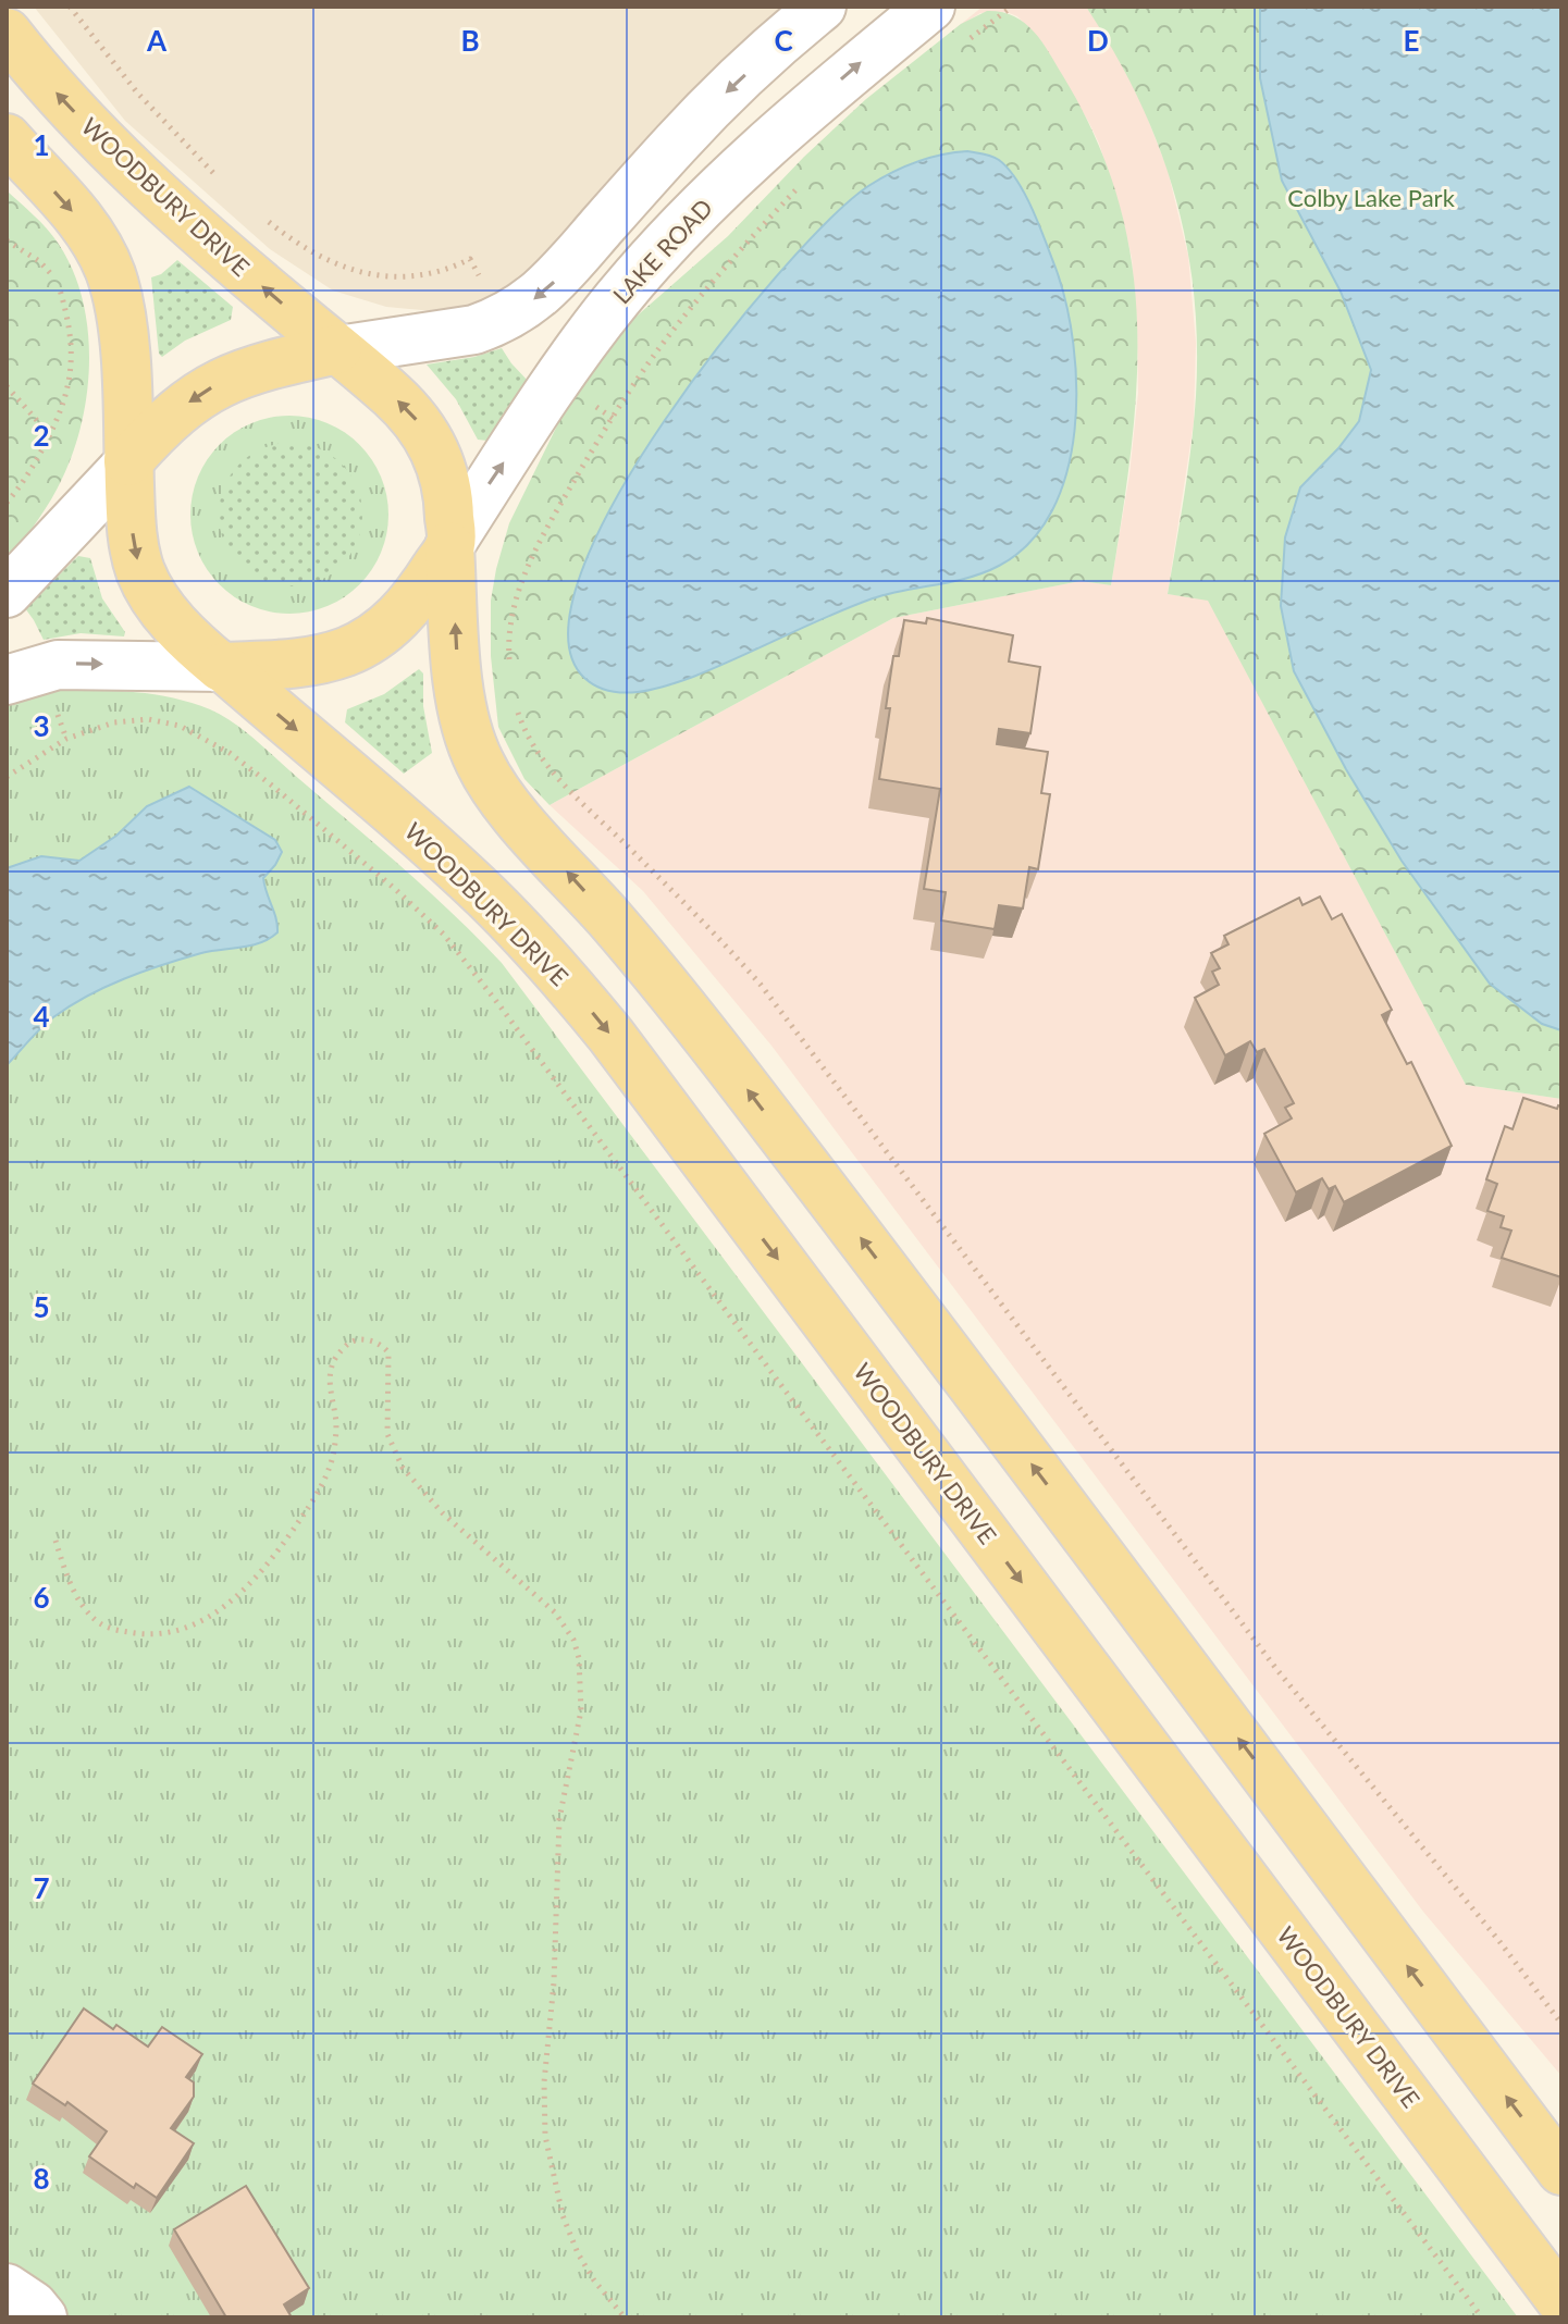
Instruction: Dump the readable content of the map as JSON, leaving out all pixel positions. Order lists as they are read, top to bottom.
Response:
{
  "streets": {
    "main road": ["WOODBURY DRIVE"],
    "street": ["LAKE ROAD"]
  },
  "crossings": [
    ["WOODBURY DRIVE", "LAKE ROAD"]
  ],
  "parks": ["Colby Lake Park"],
  "grid": {
    "columns": [
      "A",
      "B",
      "C",
      "D",
      "E"
    ],
    "rows": [
      "1",
      "2",
      "3",
      "4",
      "5",
      "6",
      "7",
      "8"
    ]
  }
}
